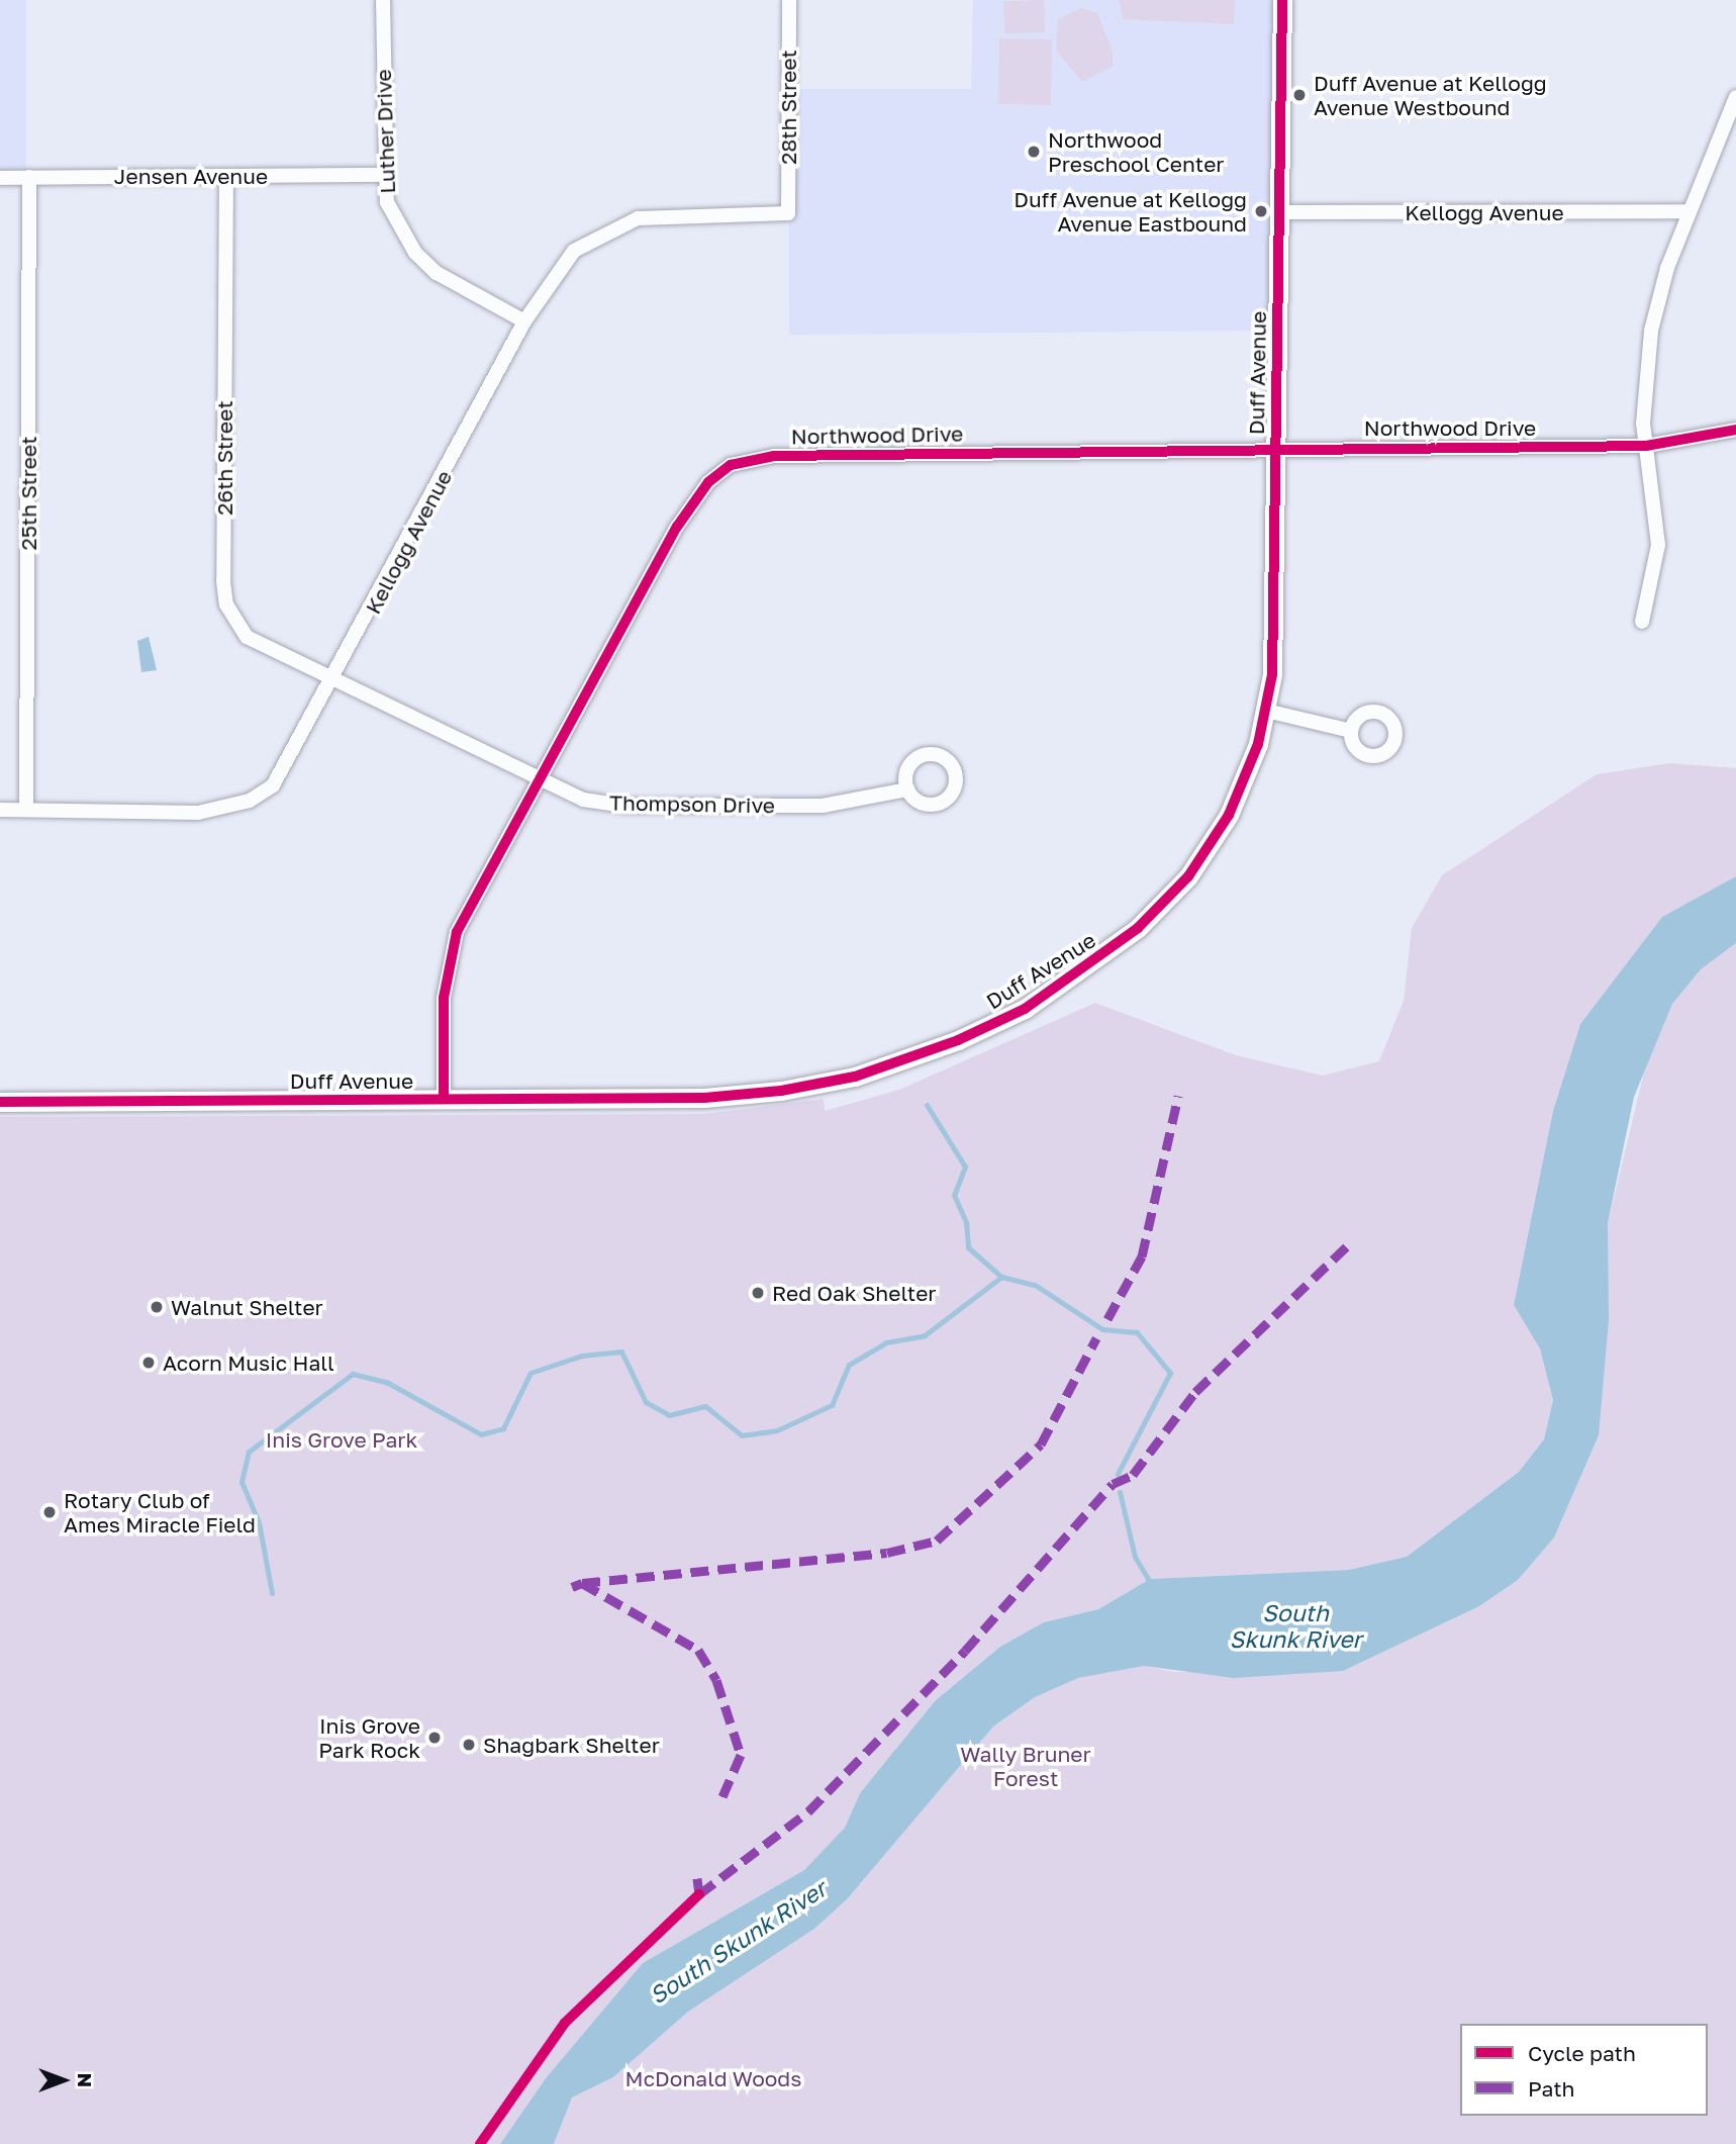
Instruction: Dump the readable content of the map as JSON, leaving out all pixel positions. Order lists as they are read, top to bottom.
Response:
{
  "streets": {
    "main road": ["Duff Avenue"],
    "street": [
      "28th Street",
      "Luther Drive",
      "Jensen Avenue",
      "Kellogg Avenue",
      "Northwood Drive",
      "26th Street",
      "25th Street",
      "Thompson Drive"
    ]
  },
  "crossings": [
    ["28th Street", "Kellogg Avenue"],
    ["Luther Drive", "Jensen Avenue"],
    ["Luther Drive", "Kellogg Avenue"],
    ["Jensen Avenue", "26th Street"],
    ["Jensen Avenue", "25th Street"],
    ["Kellogg Avenue", "Duff Avenue"],
    ["Kellogg Avenue", "26th Street"],
    ["Kellogg Avenue", "25th Street"],
    ["Kellogg Avenue", "Thompson Drive"],
    ["Duff Avenue", "Northwood Drive"],
    ["Northwood Drive", "Thompson Drive"],
    ["26th Street", "Thompson Drive"]
  ],
  "water": ["South Skunk River"],
  "parks": ["Inis Grove Park", "Wally Bruner Forest", "McDonald Woods"],
  "places": [
    "Duff Avenue at Kellogg Avenue Westbound",
    "Northwood Preschool Center",
    "Duff Avenue at Kellogg Avenue Eastbound",
    "Red Oak Shelter",
    "Walnut Shelter",
    "Acorn Music Hall",
    "Rotary Club of Ames Miracle Field",
    "Inis Grove Park Rock",
    "Shagbark Shelter"
  ],
  "legend": ["Cycle path", "Path"],
  "north": "right"
}
